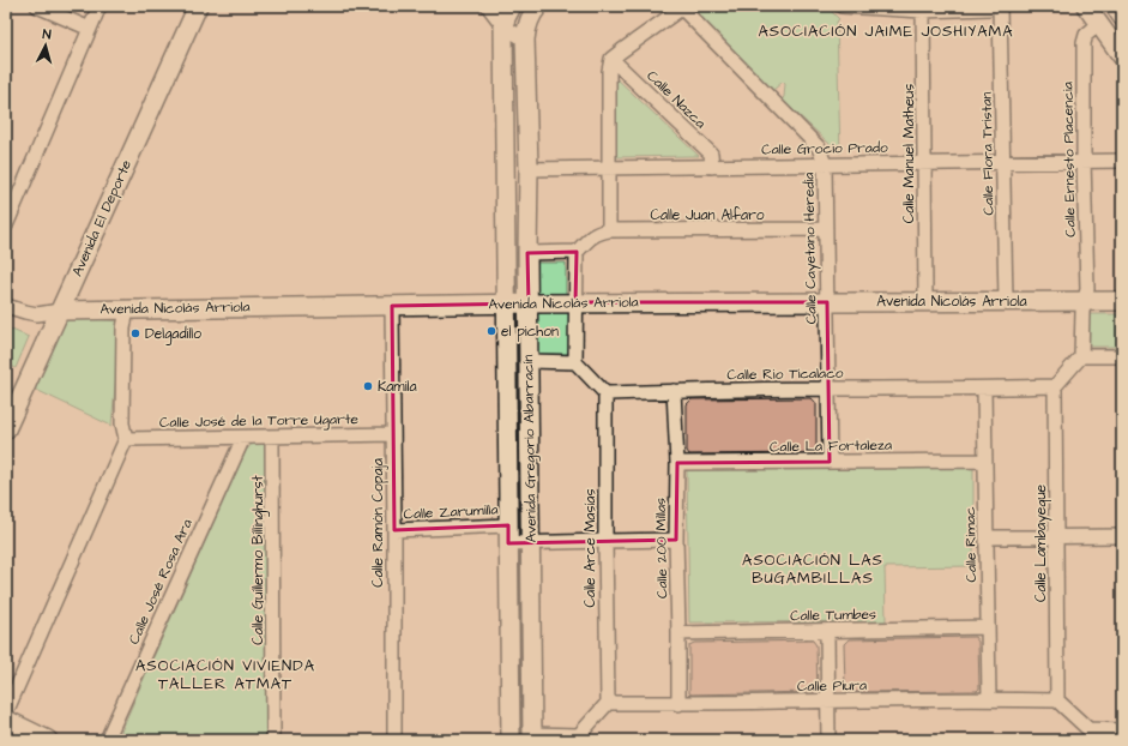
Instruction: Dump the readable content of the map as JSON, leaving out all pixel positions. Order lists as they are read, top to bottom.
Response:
{
  "streets": {
    "street": [
      "Calle Nazca",
      "Calle Grocio Prado",
      "Calle Manuel Matheus",
      "Calle Flora Tristan",
      "Calle Ernesto Placencia",
      "Calle Juan Alfaro",
      "Avenida El Deporte",
      "Calle Cayetano Heredia",
      "Avenida Nicolás Arriola",
      "Calle Rio Ticalaco",
      "Calle José de la Torre Ugarte",
      "Calle La Fortaleza",
      "Avenida Gregorio Albarracín",
      "Calle Zarumilla",
      "Calle Ramón Copaja",
      "Calle Lambayeque",
      "Calle Rimac",
      "Calle Arce Masías",
      "Calle 200 Millas",
      "Calle Guillermo Billinghurst",
      "Calle José Rosa Ara",
      "Calle Tumbes",
      "Calle Piura"
    ]
  },
  "crossings": [
    ["Calle Nazca", "Calle Grocio Prado"],
    ["Calle Grocio Prado", "Calle Manuel Matheus"],
    ["Calle Grocio Prado", "Calle Flora Tristan"],
    ["Calle Grocio Prado", "Calle Ernesto Placencia"],
    ["Calle Grocio Prado", "Calle Cayetano Heredia"],
    ["Calle Grocio Prado", "Avenida Gregorio Albarracín"],
    ["Calle Manuel Matheus", "Avenida Nicolás Arriola"],
    ["Calle Flora Tristan", "Avenida Nicolás Arriola"],
    ["Calle Ernesto Placencia", "Avenida Nicolás Arriola"],
    ["Calle Juan Alfaro", "Calle Cayetano Heredia"],
    ["Avenida El Deporte", "Avenida Nicolás Arriola"],
    ["Calle Cayetano Heredia", "Avenida Nicolás Arriola"],
    ["Calle Cayetano Heredia", "Calle Rio Ticalaco"],
    ["Calle Cayetano Heredia", "Calle La Fortaleza"],
    ["Avenida Nicolás Arriola", "Avenida Gregorio Albarracín"],
    ["Avenida Nicolás Arriola", "Calle Ramón Copaja"],
    ["Calle Rio Ticalaco", "Calle Lambayeque"],
    ["Calle Rio Ticalaco", "Calle Rimac"],
    ["Calle Rio Ticalaco", "Calle Arce Masías"],
    ["Calle Rio Ticalaco", "Calle 200 Millas"],
    ["Calle José de la Torre Ugarte", "Calle Ramón Copaja"],
    ["Calle José de la Torre Ugarte", "Calle Guillermo Billinghurst"],
    ["Calle José de la Torre Ugarte", "Calle José Rosa Ara"],
    ["Calle La Fortaleza", "Calle Rimac"],
    ["Calle La Fortaleza", "Calle 200 Millas"],
    ["Avenida Gregorio Albarracín", "Calle Zarumilla"],
    ["Calle Zarumilla", "Calle Ramón Copaja"],
    ["Calle Lambayeque", "Calle Piura"],
    ["Calle Rimac", "Calle Tumbes"],
    ["Calle Rimac", "Calle Piura"],
    ["Calle Arce Masías", "Calle Piura"],
    ["Calle 200 Millas", "Calle Tumbes"],
    ["Calle 200 Millas", "Calle Piura"]
  ],
  "districts": ["ASOCIACIÓN JAIME JOSHIYAMA", "ASOCIACIÓN LAS BUGAMBILLAS", "ASOCIACIÓN VIVIENDA TALLER ATMAT"],
  "places": ["el pichon", "Delgadillo", "Kamila"],
  "north": "top"
}
